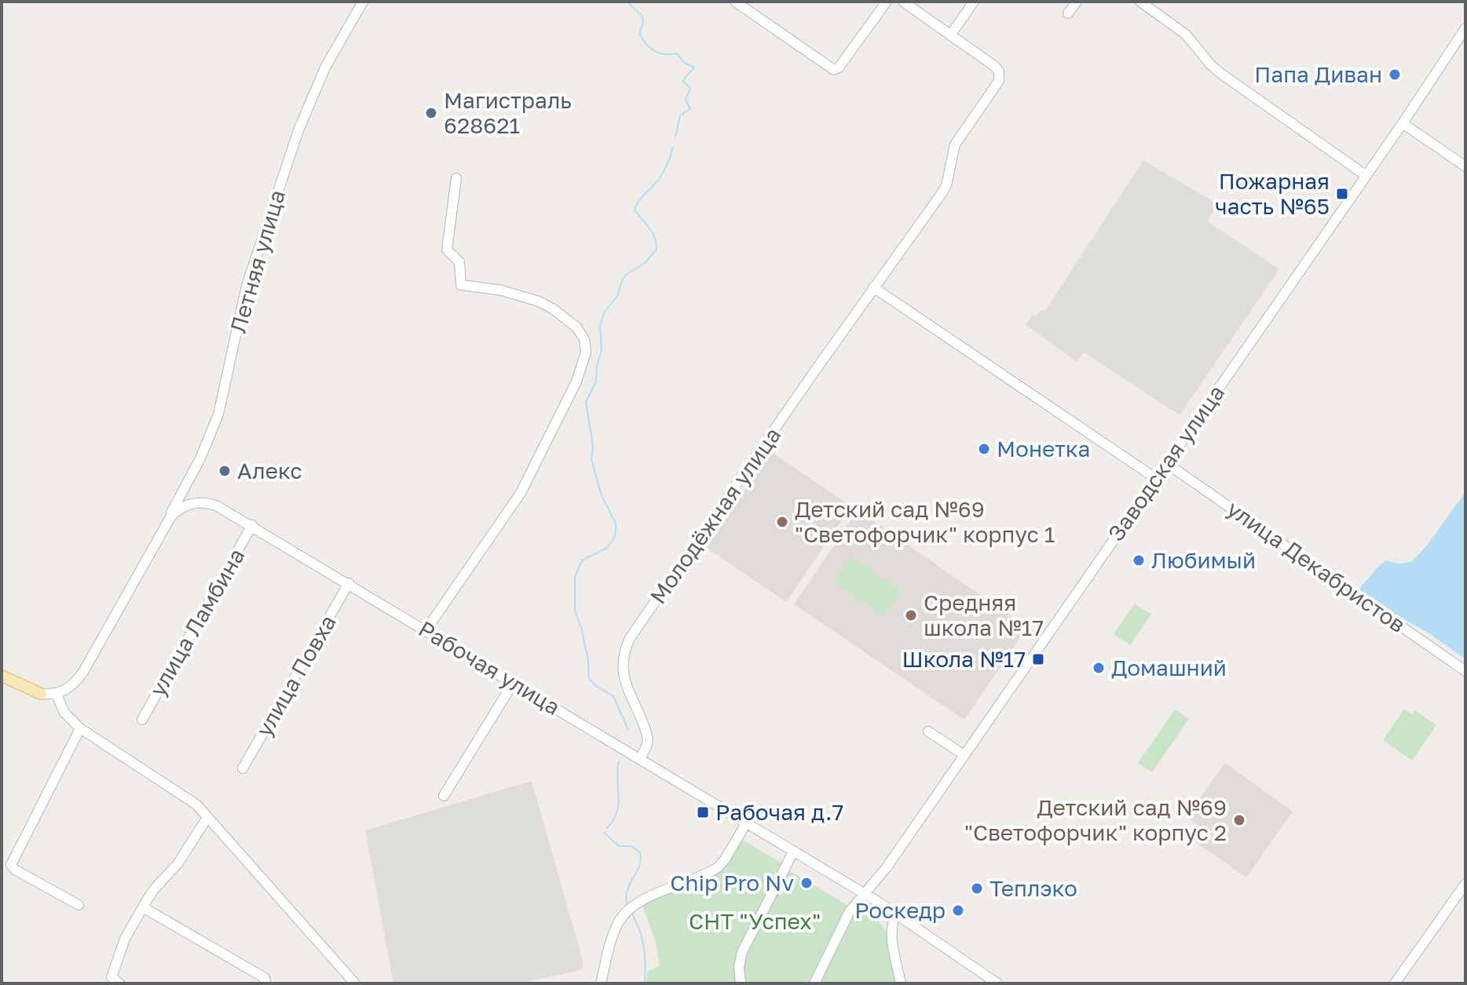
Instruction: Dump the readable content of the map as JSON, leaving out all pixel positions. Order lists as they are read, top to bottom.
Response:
{
  "streets": {
    "street": [
      "Летняя улица",
      "Заводская улица",
      "Молодёжная улица",
      "улица Декабристов",
      "улица Ламбина",
      "Рабочая улица",
      "улица Повха"
    ]
  },
  "crossings": [
    ["Летняя улица", "Рабочая улица"],
    ["Заводская улица", "улица Декабристов"],
    ["Заводская улица", "Рабочая улица"],
    ["Молодёжная улица", "Рабочая улица"],
    ["улица Ламбина", "Рабочая улица"],
    ["Рабочая улица", "улица Повха"]
  ],
  "parks": ["СНТ \"Успех\""],
  "places": {
    "other": [
      "Папа Диван",
      "Магистраль 628621",
      "Монетка",
      "Алекс",
      "Детский сад №69 \"Светофорчик\" корпус 1",
      "Любимый",
      "Средняя школа №17",
      "Домашний",
      "Детский сад №69 \"Светофорчик\" корпус 2",
      "Chip Pro Nv",
      "Теплэко",
      "Роскедр"
    ],
    "transit": ["Пожарная часть №65", "Школа №17", "Рабочая д.7"]
  }
}
